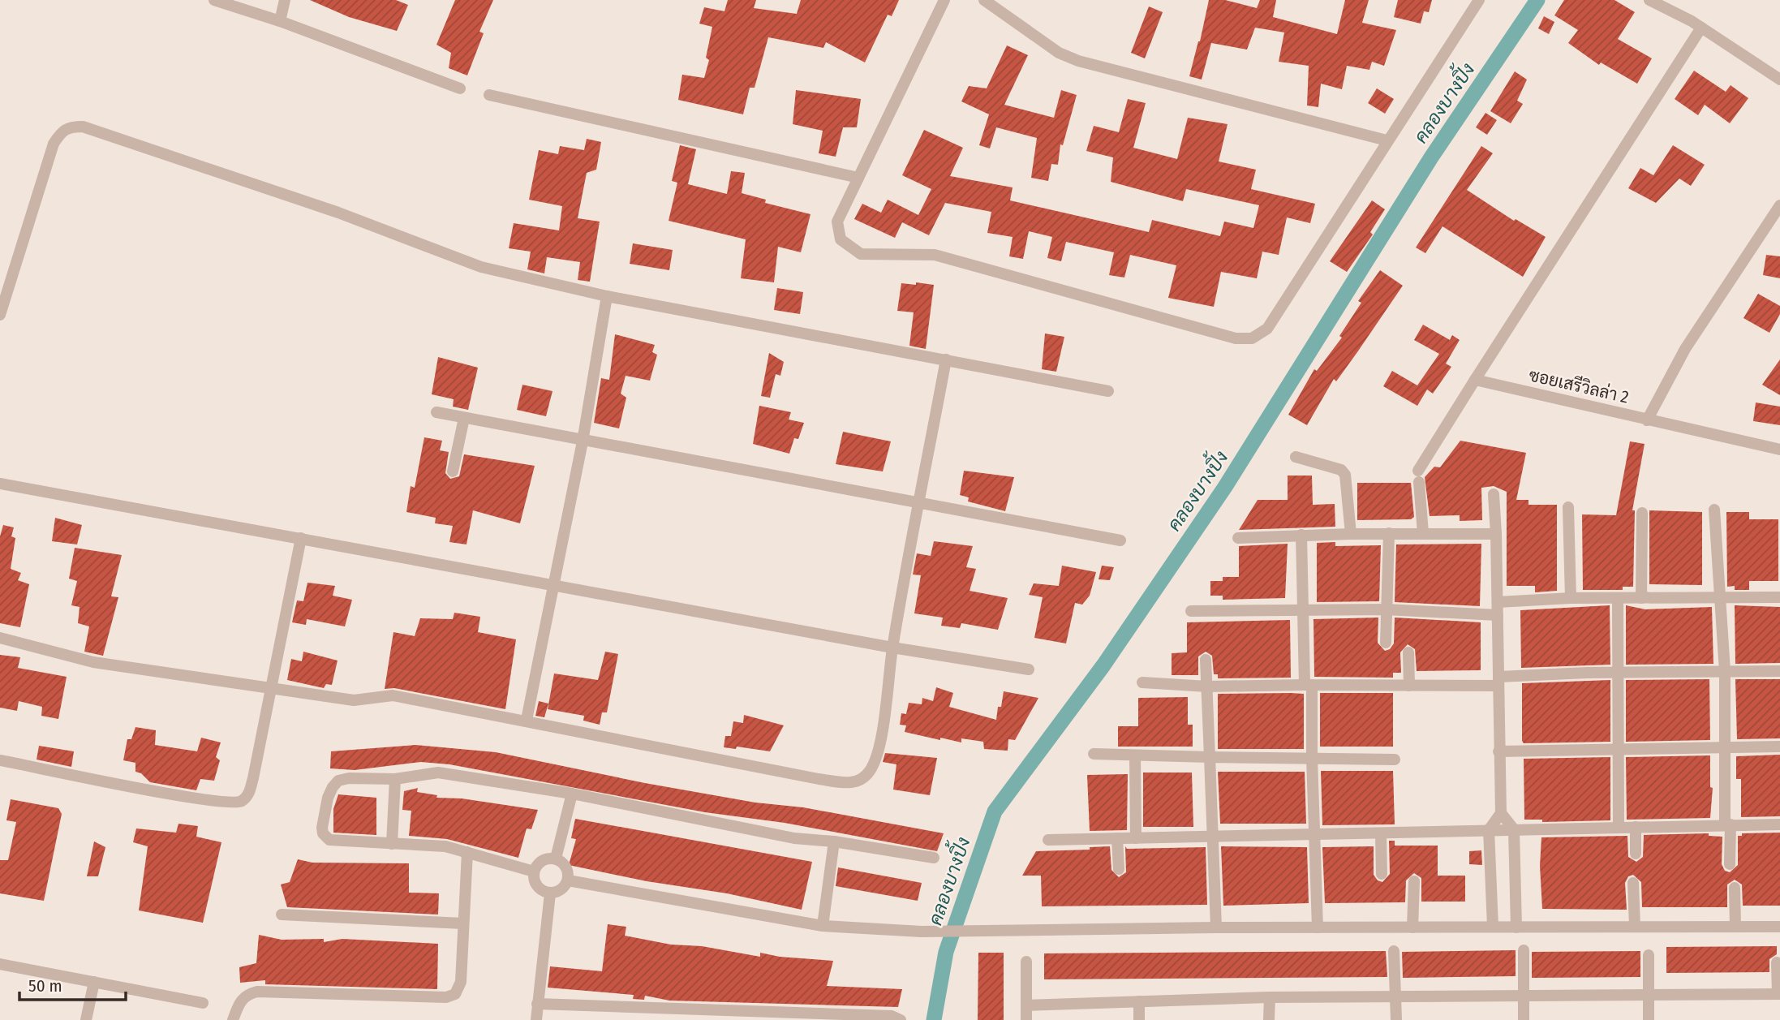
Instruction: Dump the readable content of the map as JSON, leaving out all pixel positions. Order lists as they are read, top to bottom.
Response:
{
  "streets": {
    "street": ["ซอยเสรีวิลล่า 2"]
  },
  "water": ["คลองบางปิ้ง"],
  "scale_bar": "50 m"
}
